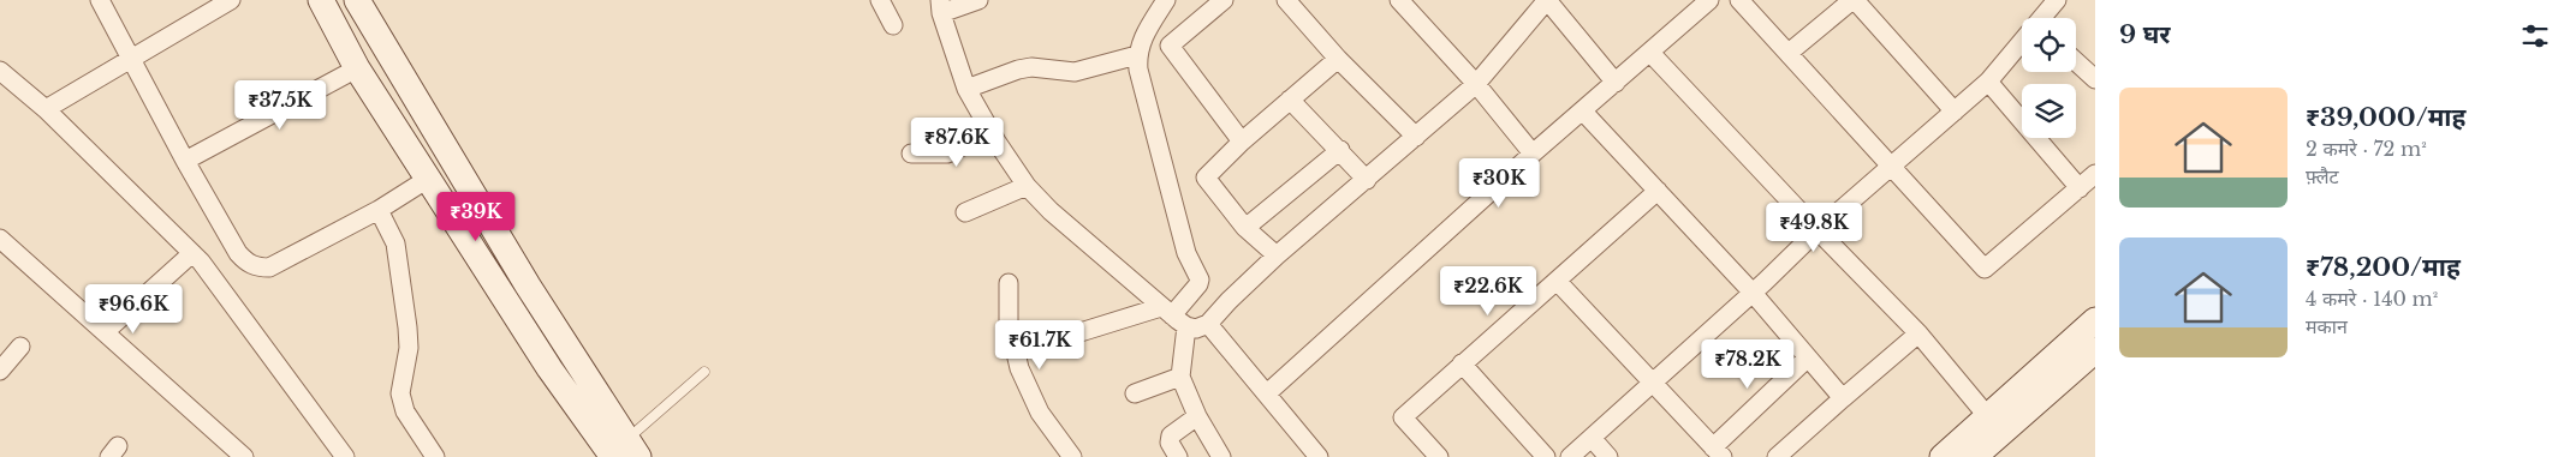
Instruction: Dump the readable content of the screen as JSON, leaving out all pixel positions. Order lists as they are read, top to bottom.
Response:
{
  "page": {
    "heading": "9 घर",
    "list": [
      {
        "name": "₹39,000/माह",
        "note": "2 कमरे · 72 m² · फ़्लैट"
      },
      {
        "name": "₹78,200/माह",
        "note": "4 कमरे · 140 m² · मकान"
      }
    ],
    "price": [
      "₹37.5K",
      "₹87.6K",
      "₹30K",
      "₹39K",
      "₹49.8K",
      "₹22.6K",
      "₹96.6K",
      "₹61.7K",
      "₹78.2K"
    ]
  }
}
